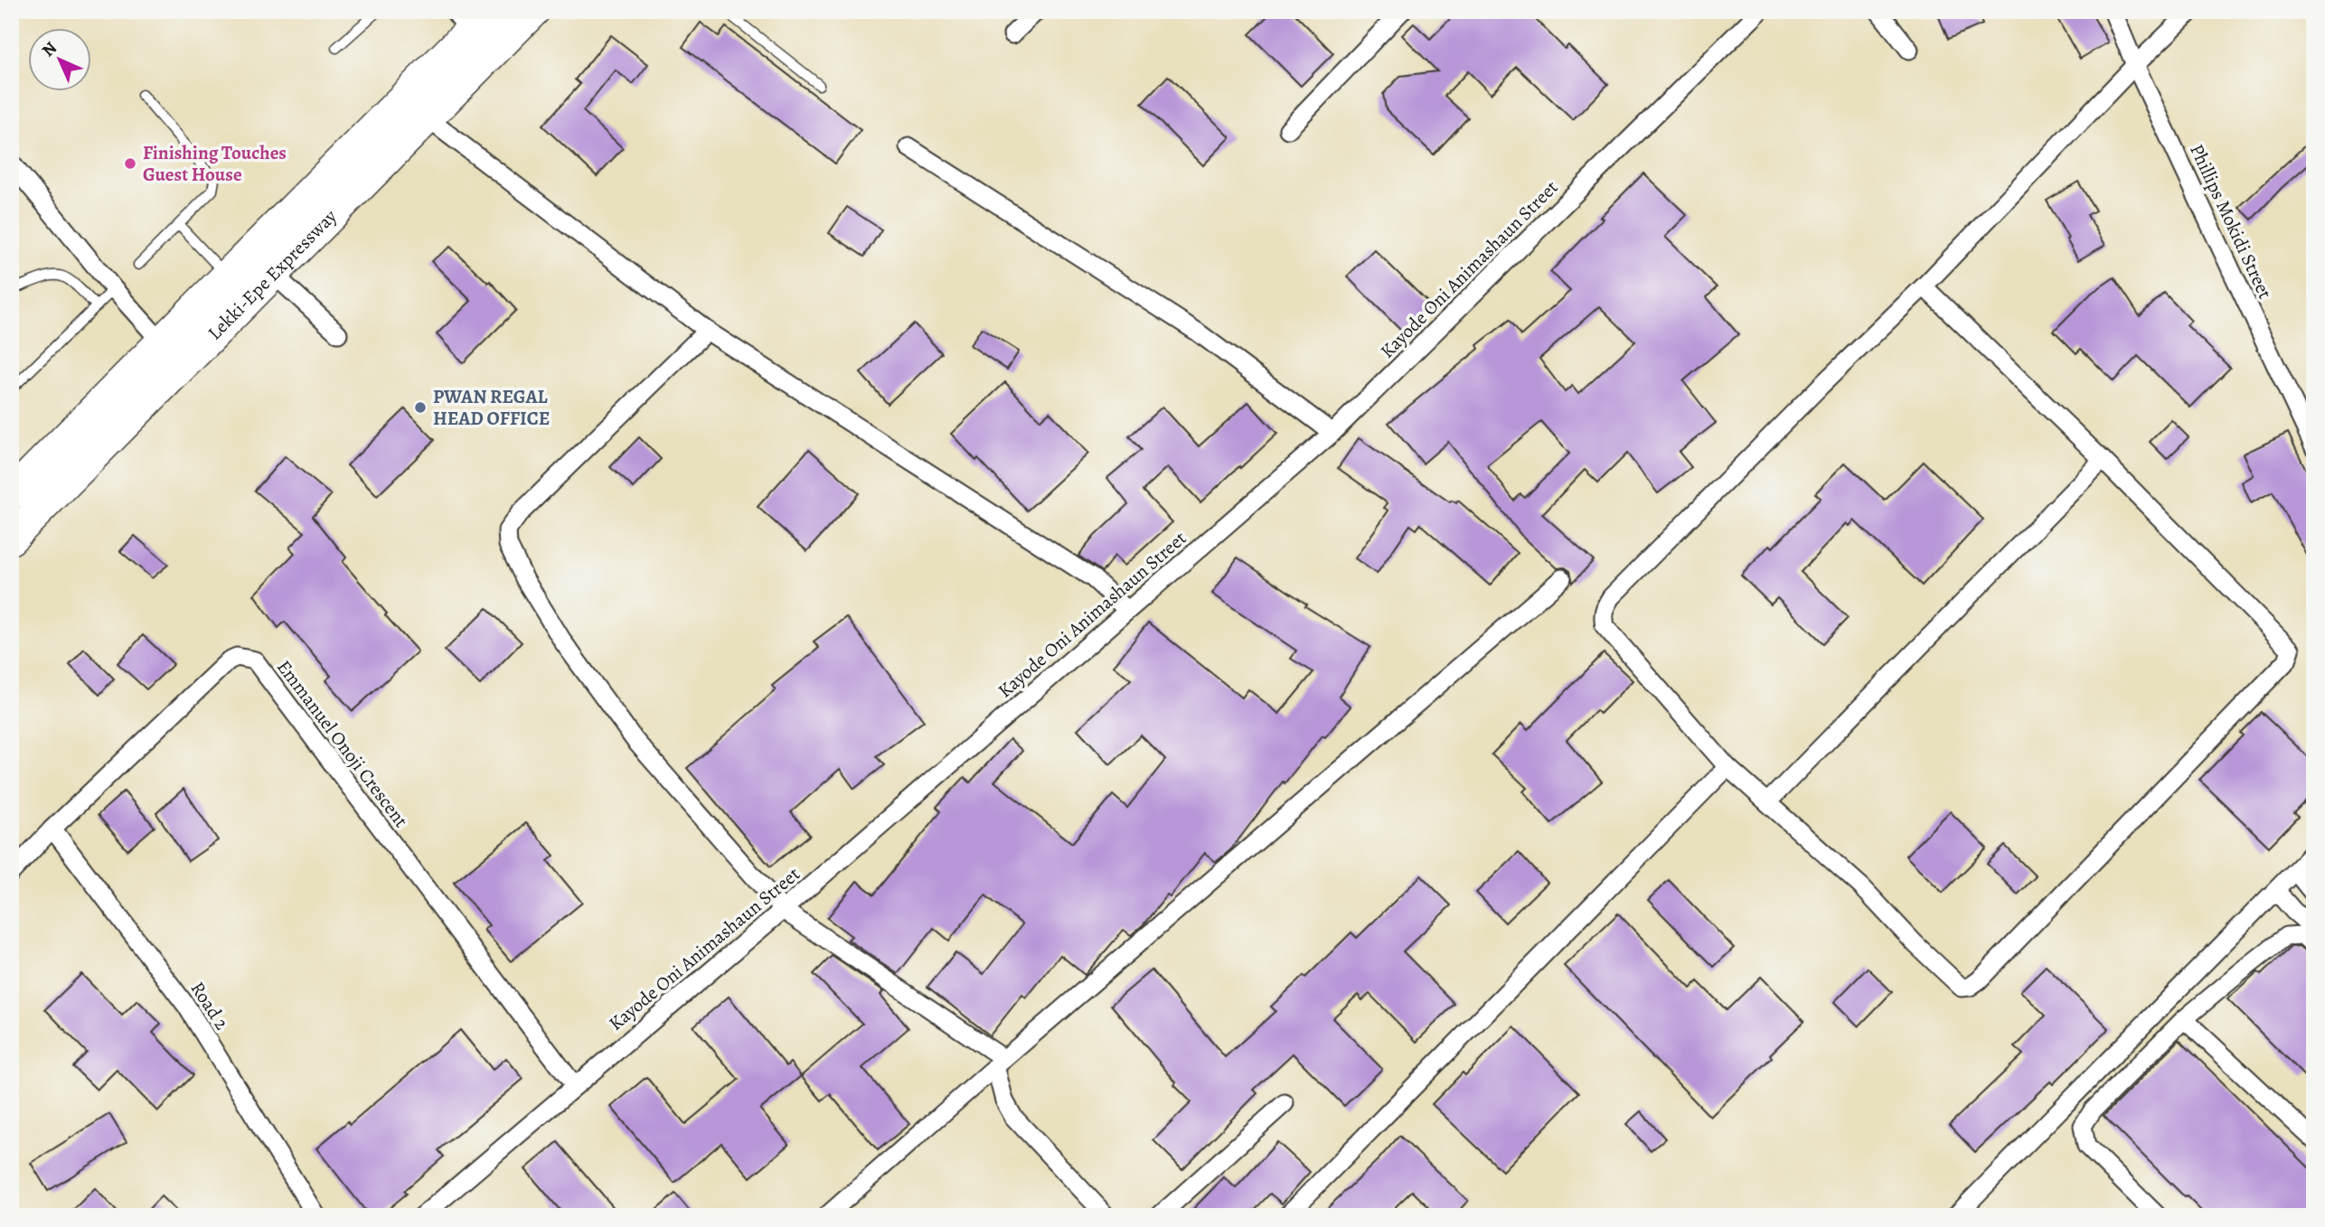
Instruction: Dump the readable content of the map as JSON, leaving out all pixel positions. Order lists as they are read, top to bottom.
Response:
{
  "streets": {
    "highway": ["Lekki-Epe Expressway"],
    "street": [
      "Phillips Mokidi Street",
      "Kayode Oni Animashaun Street",
      "Emmanuel Onoji Crescent",
      "Road 2"
    ]
  },
  "crossings": [
    ["Kayode Oni Animashaun Street", "Emmanuel Onoji Crescent"],
    ["Emmanuel Onoji Crescent", "Road 2"]
  ],
  "places": ["Finishing Touches Guest House", "PWAN REGAL HEAD OFFICE"],
  "north": "top left"
}
